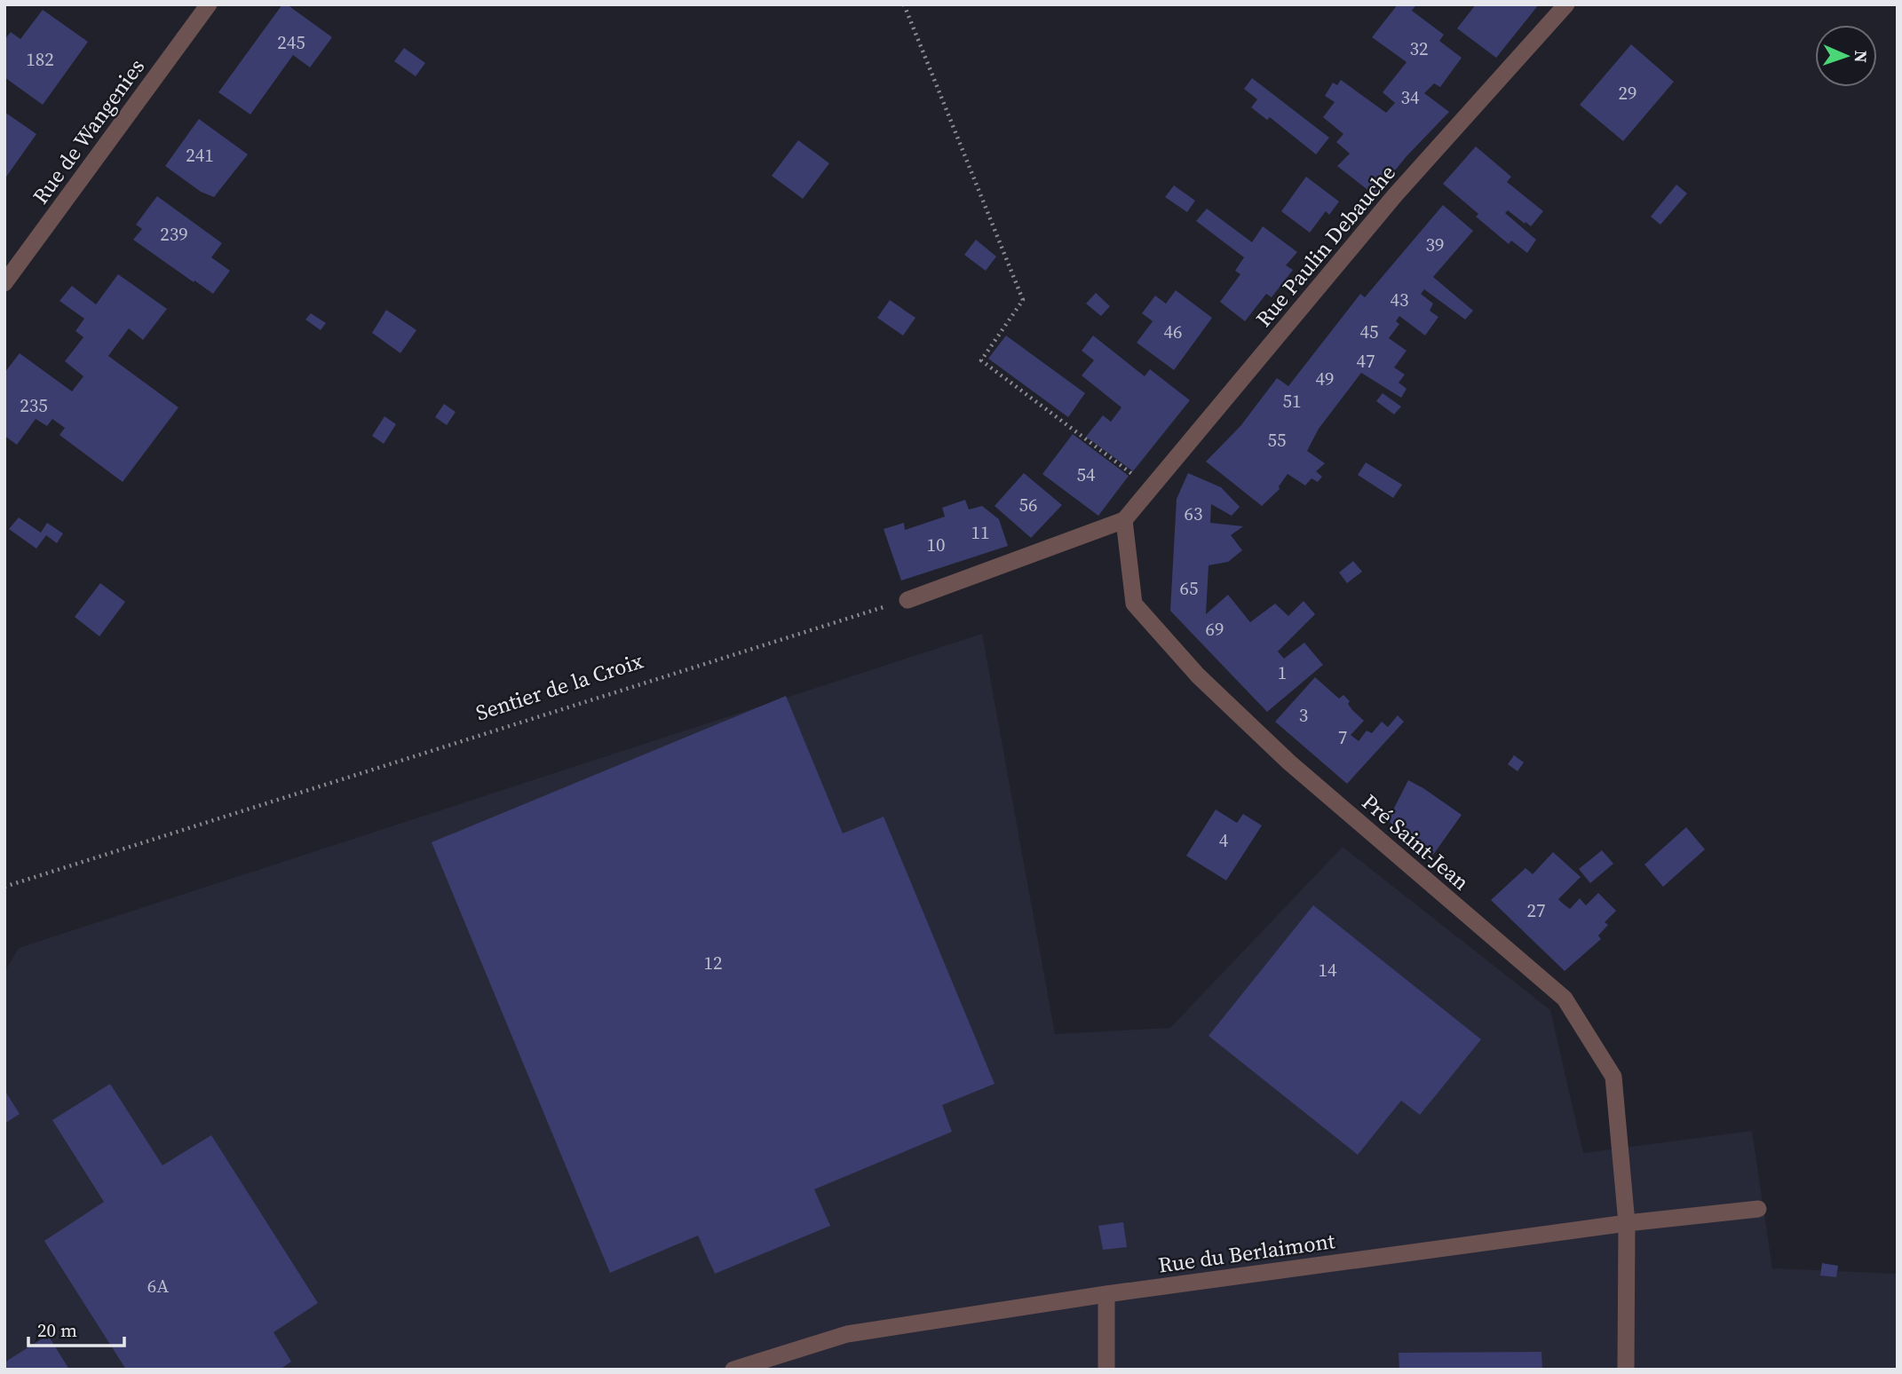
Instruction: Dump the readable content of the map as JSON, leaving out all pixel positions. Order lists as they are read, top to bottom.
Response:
{
  "streets": {
    "street": [
      "Rue de Wangenies",
      "Rue Paulin Debauche",
      "Pré Saint-Jean",
      "Rue du Berlaimont"
    ],
    "path": ["Sentier de la Croix"]
  },
  "crossings": [
    ["Rue Paulin Debauche", "Pré Saint-Jean"],
    ["Pré Saint-Jean", "Rue du Berlaimont"]
  ],
  "house_numbers": [
    "245",
    "32",
    "182",
    "29",
    "34",
    "241",
    "239",
    "39",
    "43",
    "46",
    "45",
    "47",
    "49",
    "51",
    "235",
    "55",
    "54",
    "56",
    "63",
    "11",
    "10",
    "65",
    "69",
    "1",
    "3",
    "7",
    "4",
    "27",
    "12",
    "14",
    "6A"
  ],
  "scale_bar": "20 m",
  "north": "right"
}
